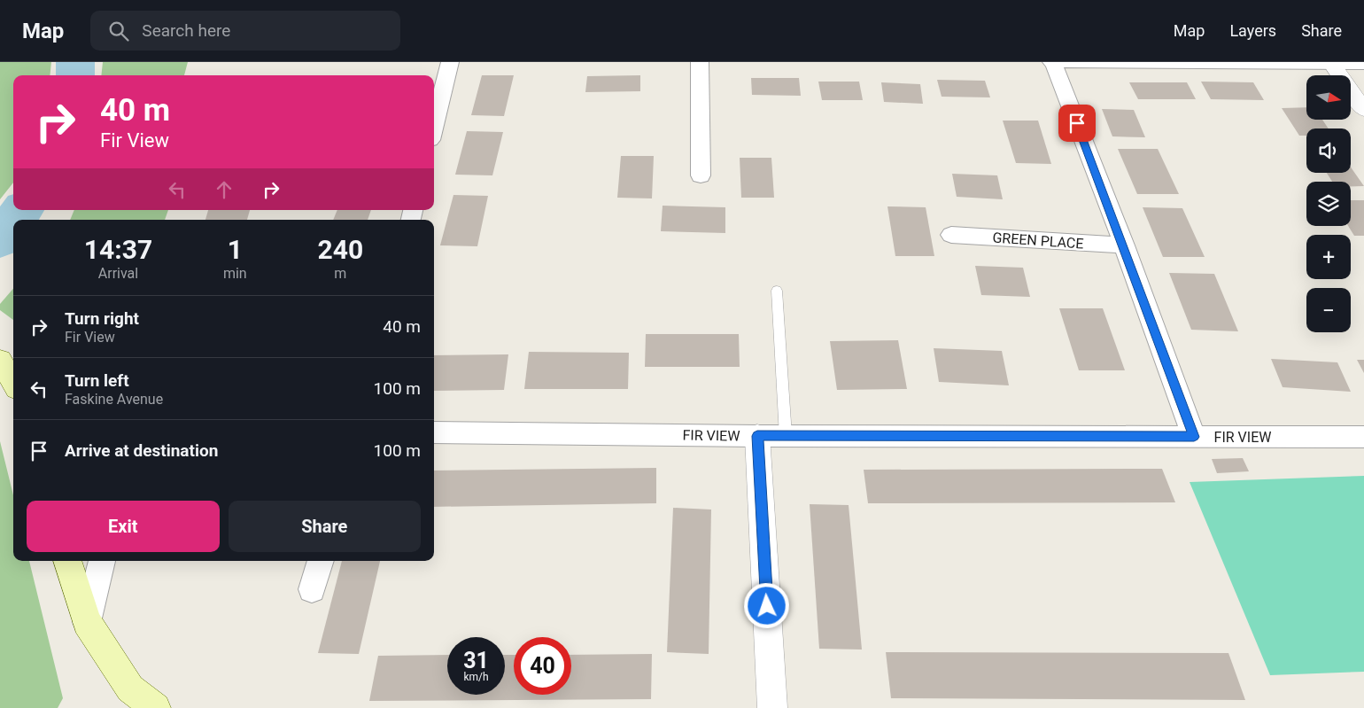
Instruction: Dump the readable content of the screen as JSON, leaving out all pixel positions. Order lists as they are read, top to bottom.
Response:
{
  "streets": {
    "street": ["GREEN PLACE", "FIR VIEW"]
  },
  "north": "right",
  "page": {
    "header": "Map",
    "search": "Search here",
    "nav": ["Map", "Layers", "Share"],
    "map_buttons": ["+", "−"],
    "turn": ["40 m", "Fir View"],
    "eta": [
      "14:37",
      "Arrival",
      "1",
      "min",
      "240",
      "m"
    ],
    "list": [
      {
        "name": "Turn right",
        "note": "Fir View",
        "value": "40 m"
      },
      {
        "name": "Turn left",
        "note": "Faskine Avenue",
        "value": "100 m"
      },
      {
        "name": "Arrive at destination",
        "value": "100 m"
      }
    ],
    "buttons": ["Exit", "Share"],
    "speed": "31 km/h",
    "limit": "40"
  }
}
